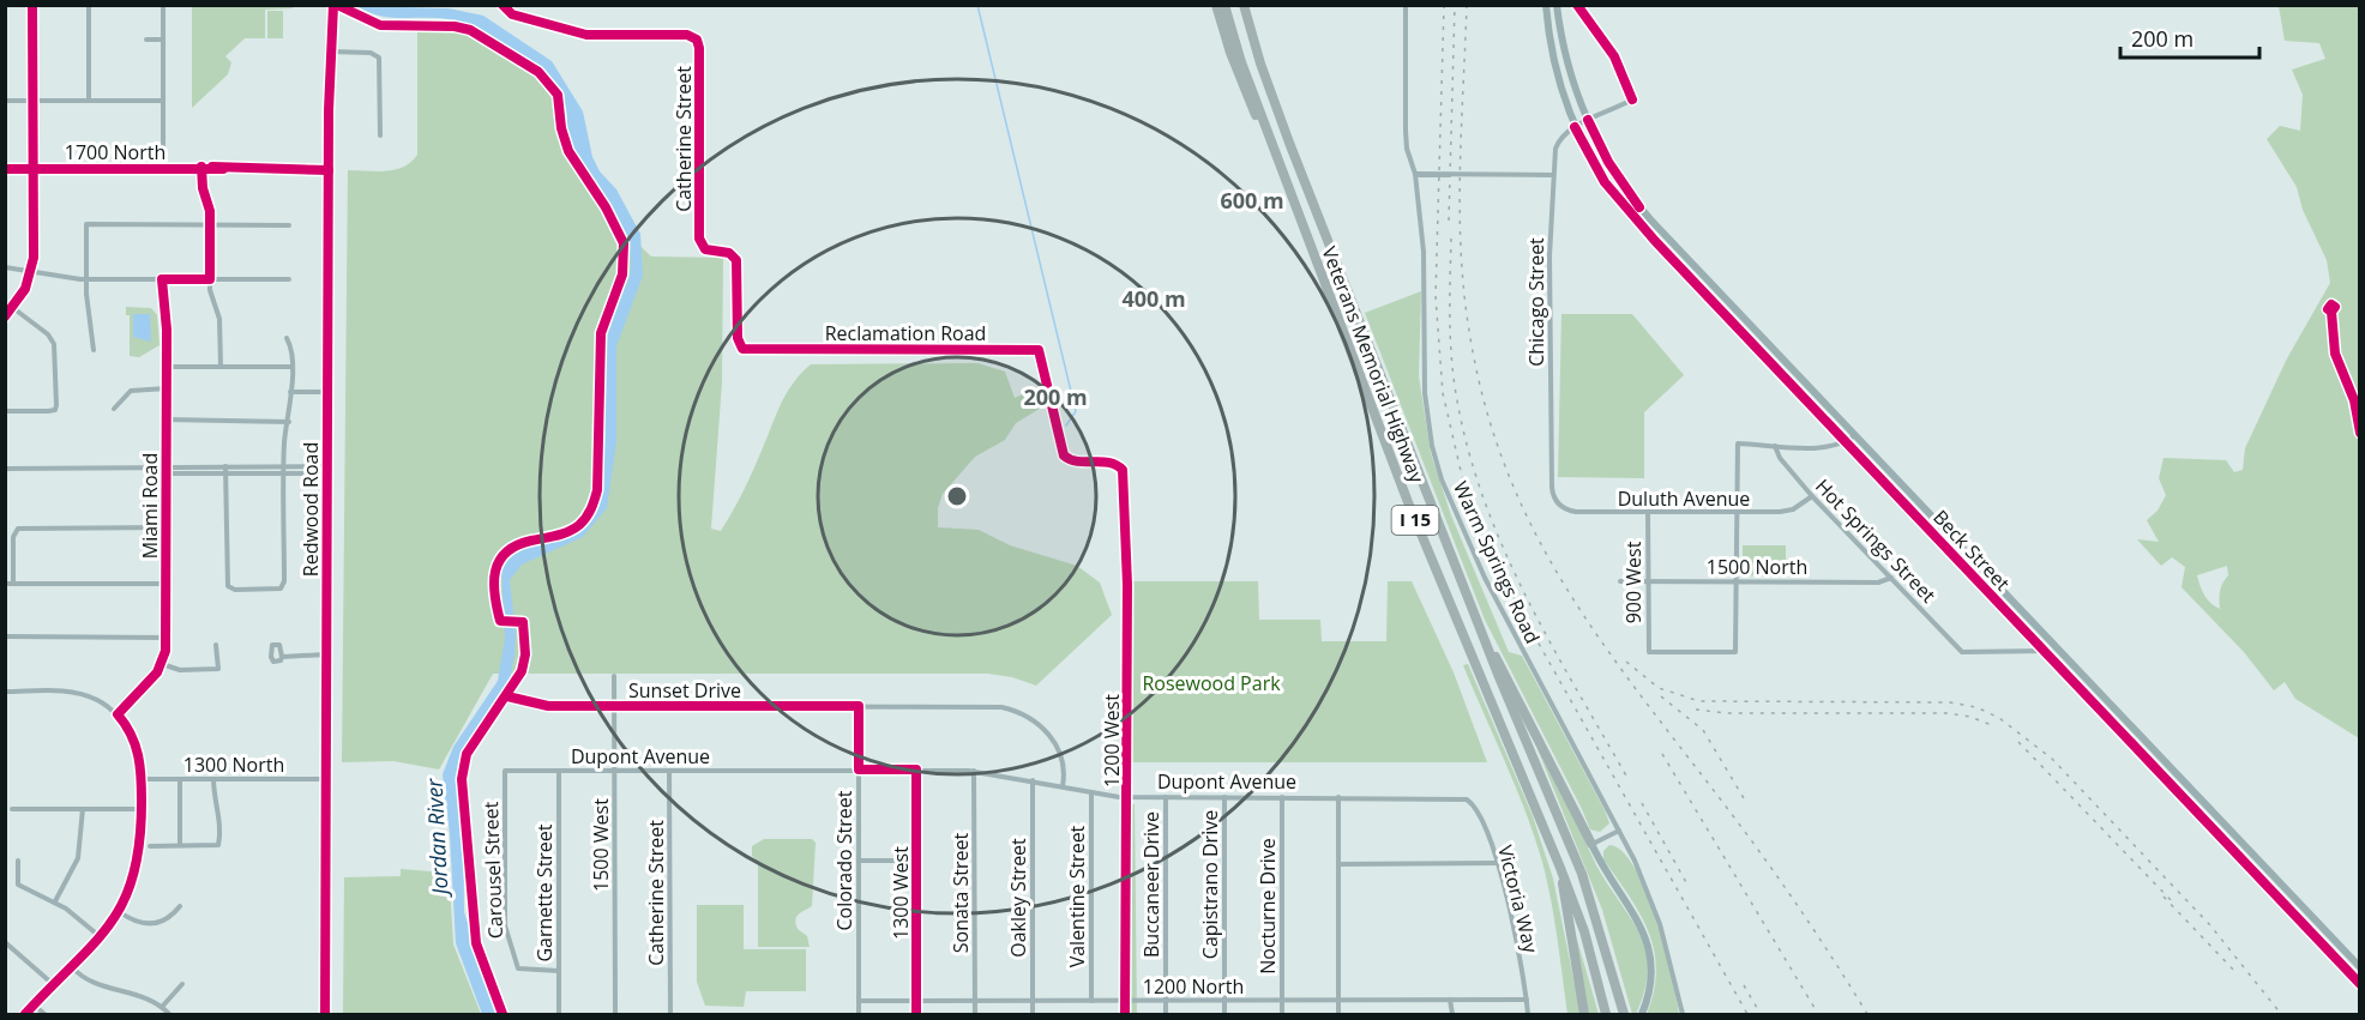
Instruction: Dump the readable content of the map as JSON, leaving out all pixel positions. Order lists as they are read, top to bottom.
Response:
{
  "streets": {
    "highway": ["Veterans Memorial Highway", "I 15"],
    "main road": ["1700 North", "Redwood Road", "Beck Street"],
    "street": [
      "Catherine Street",
      "Chicago Street",
      "Reclamation Road",
      "Duluth Avenue",
      "Miami Road",
      "Hot Springs Street",
      "Warm Springs Road",
      "1500 North",
      "900 West",
      "Sunset Drive",
      "1200 West",
      "Dupont Avenue",
      "1300 North",
      "1500 West",
      "Colorado Street",
      "Carousel Street",
      "Buccaneer Drive",
      "Capistrano Drive",
      "Garnette Street",
      "1300 West",
      "Sonata Street",
      "Valentine Street",
      "Oakley Street",
      "Victoria Way",
      "Nocturne Drive",
      "1200 North"
    ]
  },
  "crossings": [
    ["Catherine Street", "Reclamation Road"],
    ["Catherine Street", "Dupont Avenue"],
    ["1700 North", "Redwood Road"],
    ["Chicago Street", "Duluth Avenue"],
    ["Chicago Street", "Beck Street"],
    ["Reclamation Road", "1200 West"],
    ["Duluth Avenue", "Hot Springs Street"],
    ["Duluth Avenue", "900 West"],
    ["Redwood Road", "1300 North"],
    ["Hot Springs Street", "Beck Street"],
    ["Hot Springs Street", "1500 North"],
    ["1500 North", "900 West"],
    ["Sunset Drive", "Dupont Avenue"],
    ["Sunset Drive", "1500 West"],
    ["Sunset Drive", "Colorado Street"],
    ["1200 West", "Dupont Avenue"],
    ["1200 West", "1200 North"],
    ["Dupont Avenue", "1500 West"],
    ["Dupont Avenue", "Colorado Street"],
    ["Dupont Avenue", "Carousel Street"],
    ["Dupont Avenue", "Buccaneer Drive"],
    ["Dupont Avenue", "Capistrano Drive"],
    ["Dupont Avenue", "Garnette Street"],
    ["Dupont Avenue", "1300 West"],
    ["Dupont Avenue", "Sonata Street"],
    ["Dupont Avenue", "Valentine Street"],
    ["Dupont Avenue", "Oakley Street"],
    ["Dupont Avenue", "Victoria Way"],
    ["Dupont Avenue", "Nocturne Drive"],
    ["Colorado Street", "1200 North"],
    ["Carousel Street", "Garnette Street"],
    ["Buccaneer Drive", "1200 North"],
    ["Capistrano Drive", "1200 North"],
    ["1300 West", "1200 North"],
    ["Sonata Street", "1200 North"],
    ["Valentine Street", "1200 North"],
    ["Oakley Street", "1200 North"],
    ["Victoria Way", "1200 North"],
    ["Nocturne Drive", "1200 North"]
  ],
  "water": ["Jordan River"],
  "parks": ["Rosewood Park"],
  "scale_bar": "200 m",
  "rings": ["600 m", "400 m", "200 m"]
}
